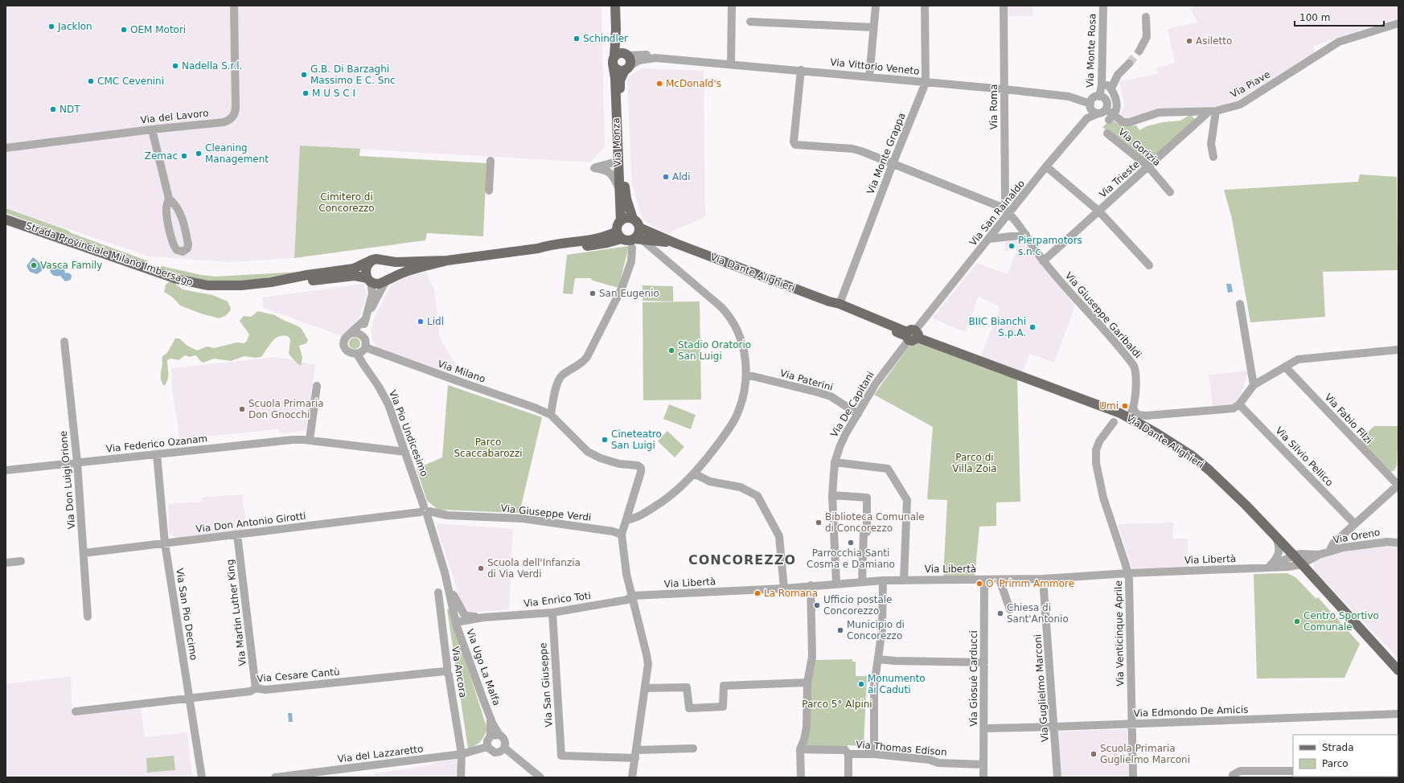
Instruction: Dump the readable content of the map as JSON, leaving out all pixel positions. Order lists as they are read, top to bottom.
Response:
{
  "streets": {
    "main road": ["Via Monza", "Strada Provinciale Milano Imbersago", "Via Dante Alighieri"],
    "street": [
      "Via Monte Rosa",
      "Via Vittorio Veneto",
      "Via Piave",
      "Via Roma",
      "Via del Lavoro",
      "Via Gorizia",
      "Via Monte Grappa",
      "Via Trieste",
      "Via San Rainaldo",
      "Via Giuseppe Garibaldi",
      "Via Milano",
      "Via Paterini",
      "Via De Capitani",
      "Via Fabio Filzi",
      "Via Pio Undicesimo",
      "Via Federico Ozanam",
      "Via Silvio Pellico",
      "Via Don Luigi Orione",
      "Via Giuseppe Verdi",
      "Via Don Antonio Girotti",
      "Via Oreno",
      "Via Libertà",
      "Via Enrico Toti",
      "Via Martin Luther King",
      "Via San Pio Decimo",
      "Via Venticinque Aprile",
      "Via Ugo La Malfa",
      "Via Ancora",
      "Via Cesare Cantù",
      "Via Giosuè Carducci",
      "Via San Giuseppe",
      "Via Guglielmo Marconi",
      "Via Edmondo De Amicis",
      "Via Thomas Edison",
      "Via del Lazzaretto"
    ]
  },
  "crossings": [
    ["Via Monte Rosa", "Via Vittorio Veneto"],
    ["Via Monte Rosa", "Via Piave"],
    ["Via Monte Rosa", "Via San Rainaldo"],
    ["Via Vittorio Veneto", "Via Piave"],
    ["Via Vittorio Veneto", "Via Roma"],
    ["Via Vittorio Veneto", "Via Monza"],
    ["Via Vittorio Veneto", "Via Monte Grappa"],
    ["Via Vittorio Veneto", "Via San Rainaldo"],
    ["Via Vittorio Veneto", "Via Giuseppe Garibaldi"],
    ["Via Piave", "Via Trieste"],
    ["Via Piave", "Via San Rainaldo"],
    ["Via Roma", "Via Giuseppe Garibaldi"],
    ["Via Monza", "Via Dante Alighieri"],
    ["Via Gorizia", "Via Trieste"],
    ["Via Monte Grappa", "Via Dante Alighieri"],
    ["Via Monte Grappa", "Via Giuseppe Garibaldi"],
    ["Via Trieste", "Via Giuseppe Garibaldi"],
    ["Via San Rainaldo", "Via Dante Alighieri"],
    ["Via San Rainaldo", "Via Giuseppe Garibaldi"],
    ["Via San Rainaldo", "Via De Capitani"],
    ["Via Dante Alighieri", "Via Giuseppe Garibaldi"],
    ["Via Dante Alighieri", "Via De Capitani"],
    ["Via Dante Alighieri", "Via Oreno"],
    ["Via Dante Alighieri", "Via Libertà"],
    ["Via Milano", "Via Pio Undicesimo"],
    ["Via Paterini", "Via De Capitani"],
    ["Via De Capitani", "Via Libertà"],
    ["Via Pio Undicesimo", "Via Federico Ozanam"],
    ["Via Pio Undicesimo", "Via Giuseppe Verdi"],
    ["Via Pio Undicesimo", "Via Don Antonio Girotti"],
    ["Via Pio Undicesimo", "Via Enrico Toti"],
    ["Via Pio Undicesimo", "Via Ugo La Malfa"],
    ["Via Federico Ozanam", "Via Don Luigi Orione"],
    ["Via Federico Ozanam", "Via San Pio Decimo"],
    ["Via Don Luigi Orione", "Via Don Antonio Girotti"],
    ["Via Giuseppe Verdi", "Via Don Antonio Girotti"],
    ["Via Don Antonio Girotti", "Via Martin Luther King"],
    ["Via Don Antonio Girotti", "Via San Pio Decimo"],
    ["Via Oreno", "Via Libertà"],
    ["Via Libertà", "Via Enrico Toti"],
    ["Via Libertà", "Via Venticinque Aprile"],
    ["Via Libertà", "Via Giosuè Carducci"],
    ["Via Libertà", "Via Guglielmo Marconi"],
    ["Via Enrico Toti", "Via Ugo La Malfa"],
    ["Via Enrico Toti", "Via San Giuseppe"],
    ["Via Martin Luther King", "Via Cesare Cantù"],
    ["Via San Pio Decimo", "Via Cesare Cantù"],
    ["Via Venticinque Aprile", "Via Edmondo De Amicis"],
    ["Via Ugo La Malfa", "Via del Lazzaretto"],
    ["Via Ancora", "Via Cesare Cantù"],
    ["Via Ancora", "Via del Lazzaretto"],
    ["Via Giosuè Carducci", "Via Edmondo De Amicis"],
    ["Via Giosuè Carducci", "Via Thomas Edison"],
    ["Via Guglielmo Marconi", "Via Edmondo De Amicis"]
  ],
  "districts": ["CONCOREZZO"],
  "parks": [
    "Cimitero di Concorezzo",
    "Parco Scaccabarozzi",
    "Parco di Villa Zoia",
    "Parco 5° Alpini"
  ],
  "places": [
    "Jacklon",
    "OEM Motori",
    "Schindler",
    "Asiletto",
    "Nadella S.r.l.",
    "G.B. Di Barzaghi Massimo E C. Snc",
    "CMC Cevenini",
    "McDonald's",
    "M U S C I",
    "NDT",
    "Cleaning Management",
    "Zemac",
    "Aldi",
    "Pierpamotors s.n.c",
    "Vasca Family",
    "San Eugenio",
    "Lidl",
    "BIIC Bianchi S.p.A.",
    "Stadio Oratorio San Luigi",
    "Umi",
    "Scuola Primaria Don Gnocchi",
    "Cineteatro San Luigi",
    "Biblioteca Comunale di Concorezzo",
    "Parrocchia Santi Cosma e Damiano",
    "Scuola dell'Infanzia di Via Verdi",
    "O' Primm Ammore",
    "La Romana",
    "Ufficio postale Concorezzo",
    "Chiesa di Sant'Antonio",
    "Centro Sportivo Comunale",
    "Municipio di Concorezzo",
    "Monumento ai Caduti",
    "Scuola Primaria Guglielmo Marconi"
  ],
  "legend": ["Strada", "Parco"],
  "scale_bar": "100 m"
}
